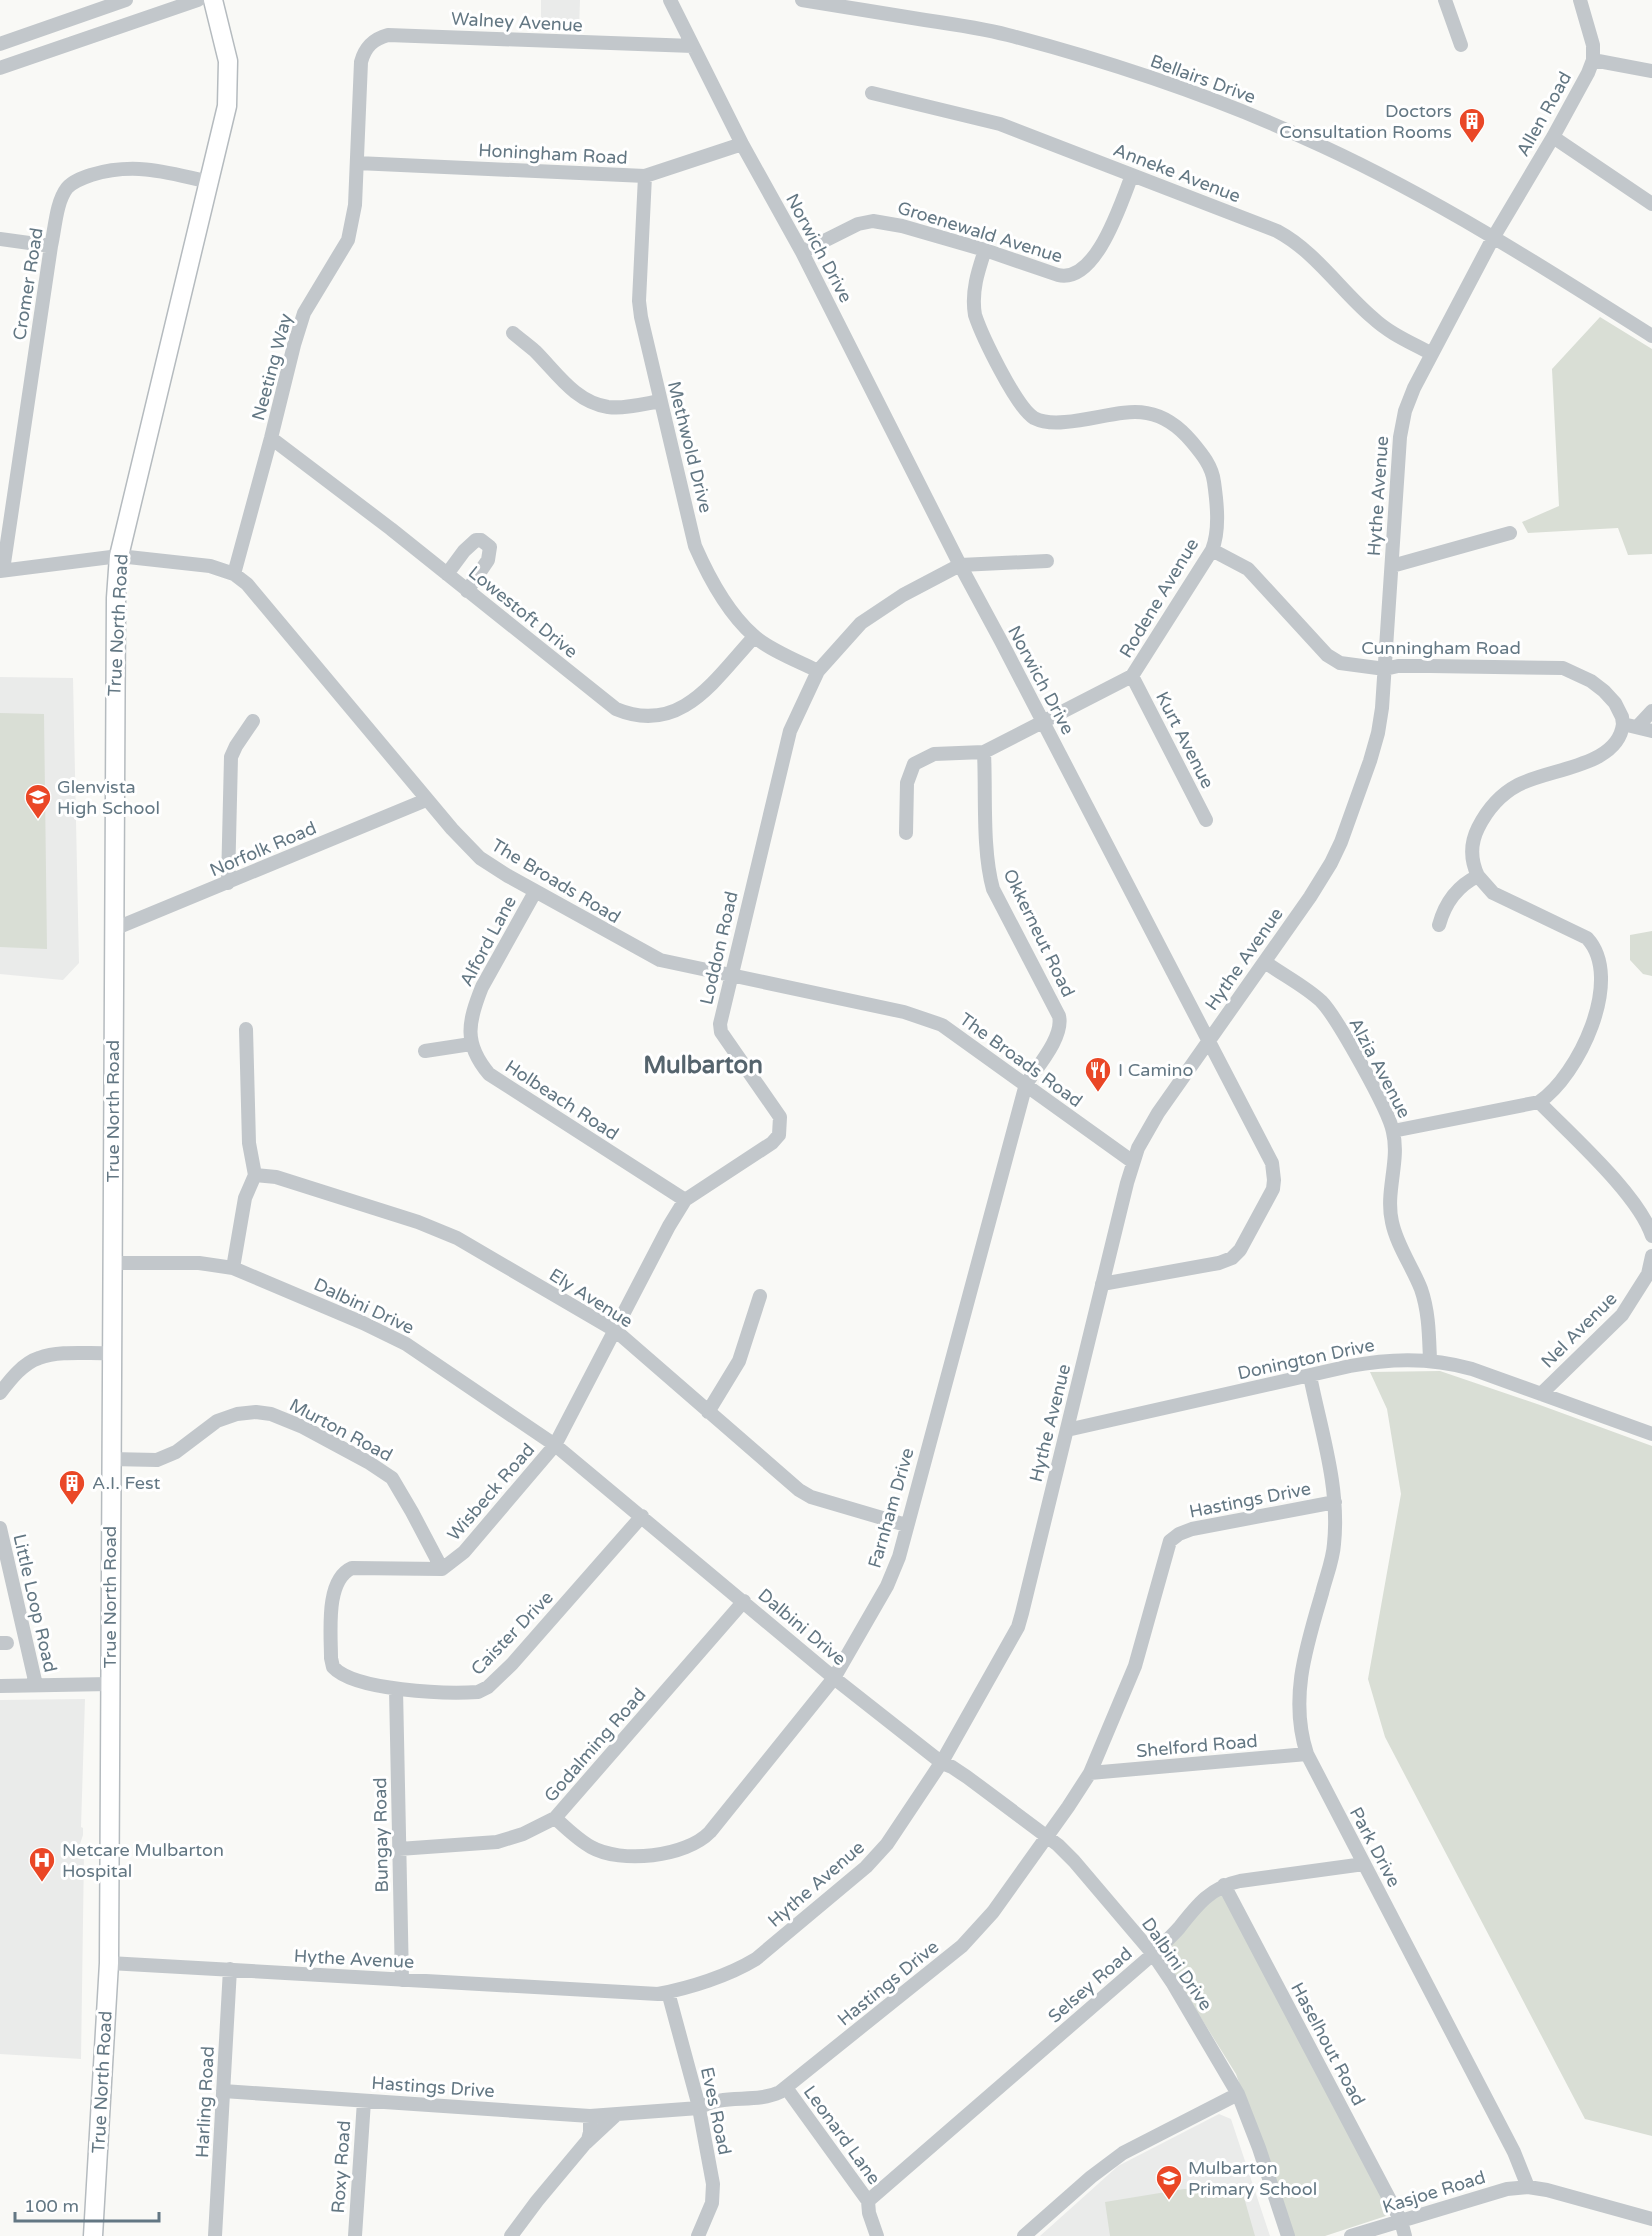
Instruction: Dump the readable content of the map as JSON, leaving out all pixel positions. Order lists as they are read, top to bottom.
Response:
{
  "streets": {
    "main road": ["True North Road"],
    "street": [
      "Walney Avenue",
      "Bellairs Drive",
      "Allen Road",
      "Honingham Road",
      "Anneke Avenue",
      "Groenewald Avenue",
      "Norwich Drive",
      "Cromer Road",
      "Neeting Way",
      "Methwold Drive",
      "Hythe Avenue",
      "Rodene Avenue",
      "Lowestoft Drive",
      "Cunningham Road",
      "Kurt Avenue",
      "Norfolk Road",
      "The Broads Road",
      "Okkerneut Road",
      "Alford Lane",
      "Loddon Road",
      "Alzia Avenue",
      "Holbeach Road",
      "Ely Avenue",
      "Dalbini Drive",
      "Nel Avenue",
      "Donington Drive",
      "Murton Road",
      "Wisbeck Road",
      "Hastings Drive",
      "Farnham Drive",
      "Little Loop Road",
      "Caister Drive",
      "Godalming Road",
      "Shelford Road",
      "Bungay Road",
      "Park Drive",
      "Selsey Road",
      "Haselhout Road",
      "Harling Road",
      "Eves Road",
      "Leonard Lane",
      "Roxy Road",
      "Kasjoe Road"
    ]
  },
  "crossings": [
    ["Walney Avenue", "Norwich Drive"],
    ["Walney Avenue", "Neeting Way"],
    ["Bellairs Drive", "Allen Road"],
    ["Bellairs Drive", "Hythe Avenue"],
    ["Allen Road", "Hythe Avenue"],
    ["Honingham Road", "Norwich Drive"],
    ["Honingham Road", "Neeting Way"],
    ["Honingham Road", "Methwold Drive"],
    ["Anneke Avenue", "Groenewald Avenue"],
    ["Anneke Avenue", "Hythe Avenue"],
    ["Groenewald Avenue", "Norwich Drive"],
    ["Groenewald Avenue", "Rodene Avenue"],
    ["Norwich Drive", "Hythe Avenue"],
    ["Norwich Drive", "Rodene Avenue"],
    ["Norwich Drive", "Loddon Road"],
    ["Cromer Road", "True North Road"],
    ["Cromer Road", "The Broads Road"],
    ["Neeting Way", "Lowestoft Drive"],
    ["Neeting Way", "The Broads Road"],
    ["Methwold Drive", "Lowestoft Drive"],
    ["Methwold Drive", "Loddon Road"],
    ["Hythe Avenue", "True North Road"],
    ["Hythe Avenue", "Cunningham Road"],
    ["Hythe Avenue", "The Broads Road"],
    ["Hythe Avenue", "Alzia Avenue"],
    ["Hythe Avenue", "Dalbini Drive"],
    ["Hythe Avenue", "Donington Drive"],
    ["Hythe Avenue", "Bungay Road"],
    ["Hythe Avenue", "Harling Road"],
    ["Hythe Avenue", "Eves Road"],
    ["Rodene Avenue", "Cunningham Road"],
    ["Rodene Avenue", "Kurt Avenue"],
    ["Rodene Avenue", "Okkerneut Road"],
    ["True North Road", "Norfolk Road"],
    ["True North Road", "The Broads Road"],
    ["True North Road", "Dalbini Drive"],
    ["True North Road", "Murton Road"],
    ["Norfolk Road", "The Broads Road"],
    ["The Broads Road", "Okkerneut Road"],
    ["The Broads Road", "Alford Lane"],
    ["The Broads Road", "Loddon Road"],
    ["The Broads Road", "Farnham Drive"],
    ["Okkerneut Road", "Farnham Drive"],
    ["Alford Lane", "Holbeach Road"],
    ["Loddon Road", "Holbeach Road"],
    ["Loddon Road", "Ely Avenue"],
    ["Loddon Road", "Dalbini Drive"],
    ["Loddon Road", "Wisbeck Road"],
    ["Alzia Avenue", "Donington Drive"],
    ["Ely Avenue", "Farnham Drive"],
    ["Dalbini Drive", "Wisbeck Road"],
    ["Dalbini Drive", "Hastings Drive"],
    ["Dalbini Drive", "Farnham Drive"],
    ["Dalbini Drive", "Caister Drive"],
    ["Dalbini Drive", "Godalming Road"],
    ["Dalbini Drive", "Selsey Road"],
    ["Nel Avenue", "Donington Drive"],
    ["Donington Drive", "Park Drive"],
    ["Murton Road", "Wisbeck Road"],
    ["Murton Road", "Caister Drive"],
    ["Wisbeck Road", "Caister Drive"],
    ["Hastings Drive", "Shelford Road"],
    ["Hastings Drive", "Park Drive"],
    ["Hastings Drive", "Harling Road"],
    ["Hastings Drive", "Eves Road"],
    ["Hastings Drive", "Leonard Lane"],
    ["Hastings Drive", "Roxy Road"],
    ["Farnham Drive", "Godalming Road"],
    ["Caister Drive", "Bungay Road"],
    ["Godalming Road", "Bungay Road"],
    ["Shelford Road", "Park Drive"],
    ["Park Drive", "Selsey Road"],
    ["Park Drive", "Kasjoe Road"],
    ["Selsey Road", "Haselhout Road"],
    ["Selsey Road", "Leonard Lane"],
    ["Haselhout Road", "Kasjoe Road"]
  ],
  "districts": ["Mulbarton"],
  "places": {
    "building": ["Doctors Consultation Rooms", "A.I. Fest"],
    "school or university": ["Glenvista High School", "Mulbarton Primary School"],
    "restaurant": ["I Camino"],
    "hospital": ["Netcare Mulbarton Hospital"]
  },
  "scale_bar": "100 m"
}
